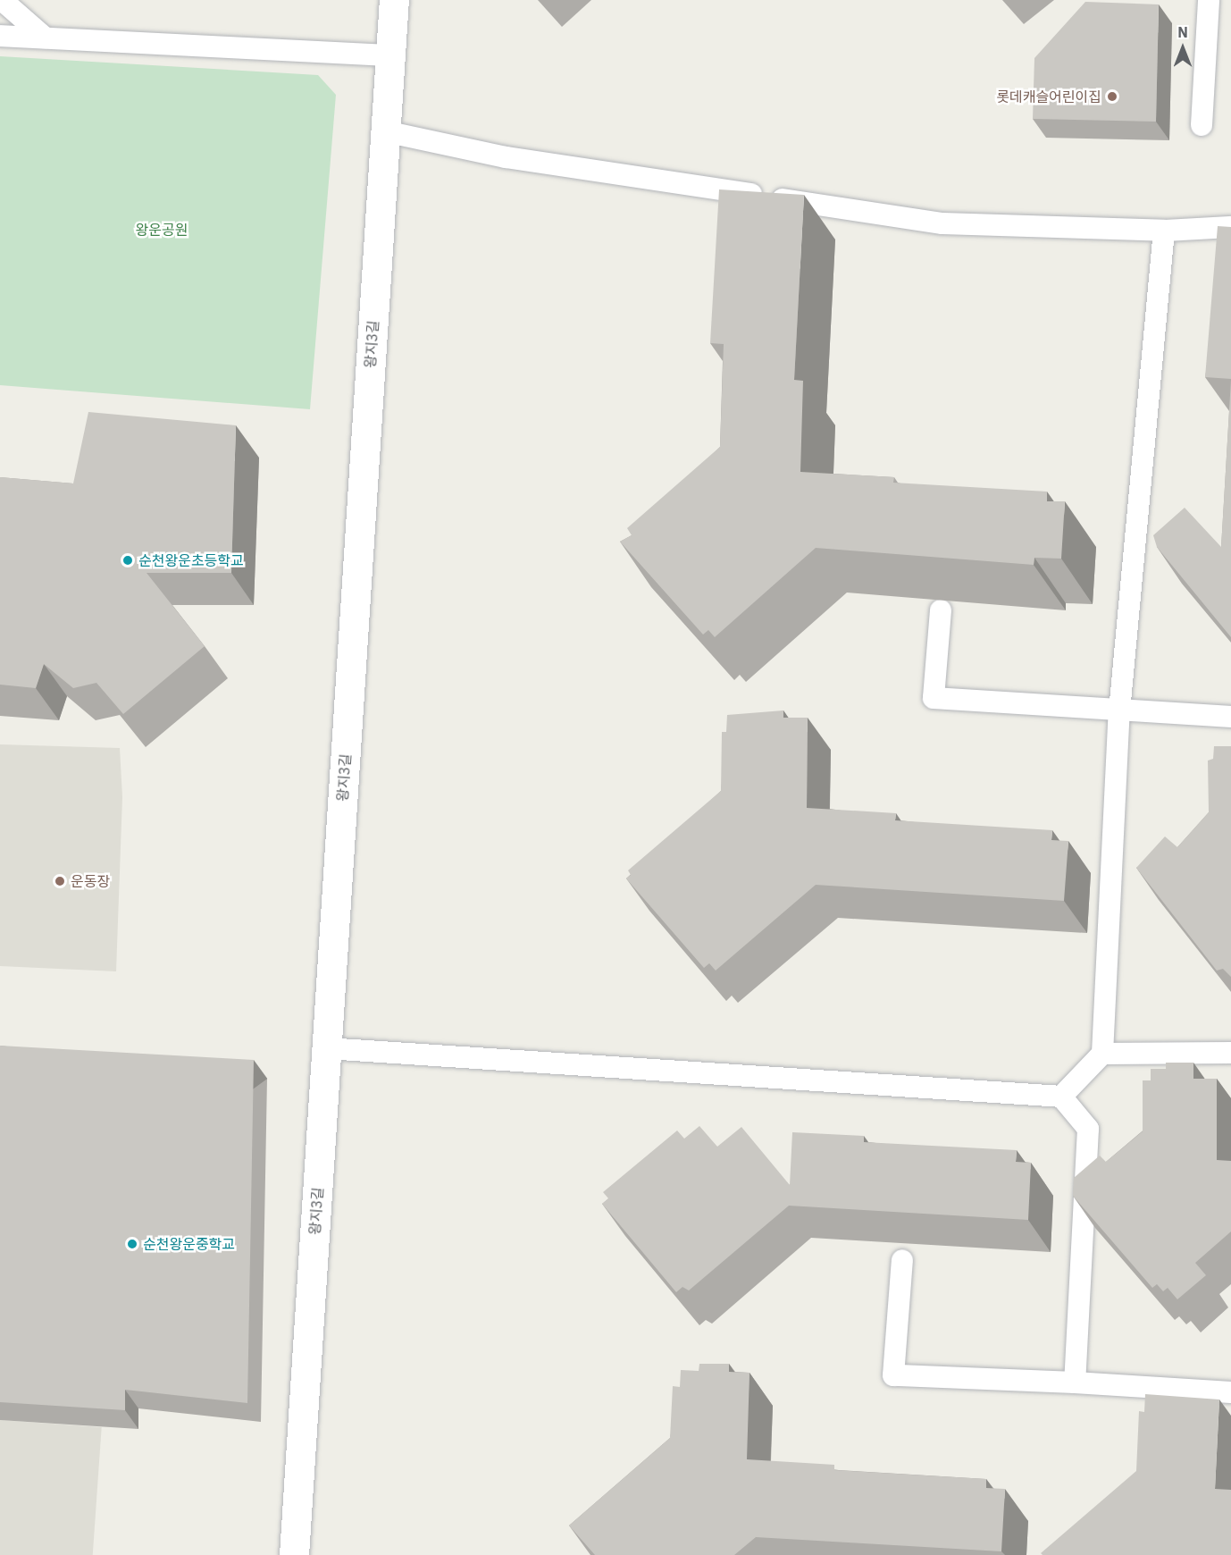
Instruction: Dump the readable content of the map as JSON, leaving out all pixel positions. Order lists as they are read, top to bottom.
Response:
{
  "streets": {
    "street": ["왕지3길"]
  },
  "parks": ["왕운공원"],
  "places": [
    "롯데캐슬어린이집",
    "순천왕운초등학교",
    "운동장",
    "순천왕운중학교"
  ],
  "north": "top"
}
